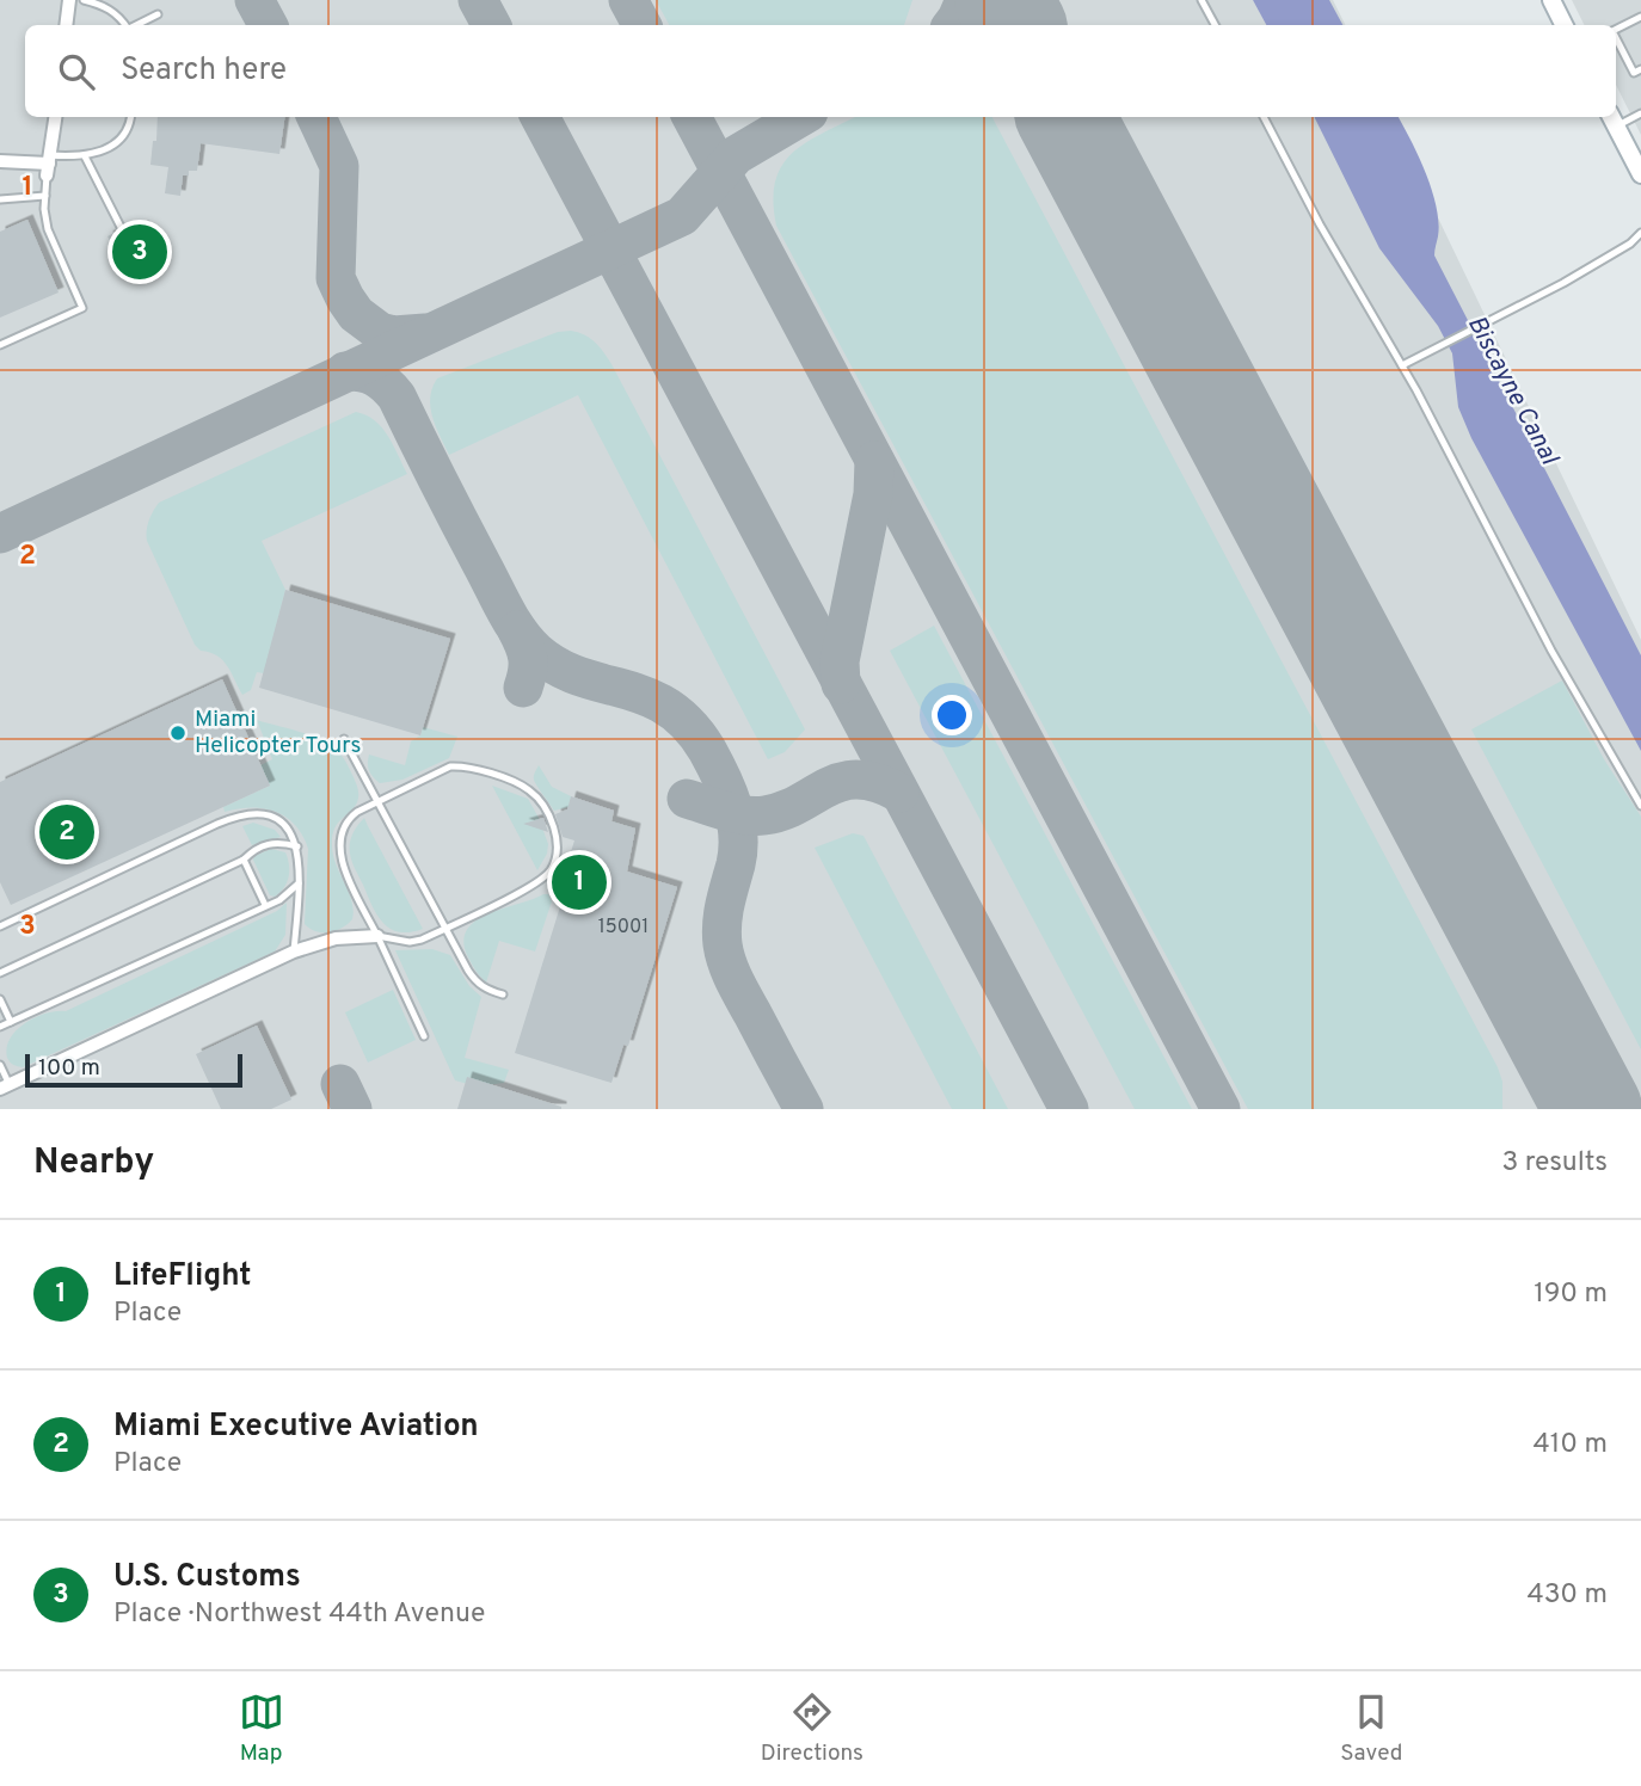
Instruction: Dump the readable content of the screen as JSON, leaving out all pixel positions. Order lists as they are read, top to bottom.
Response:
{
  "water": ["Biscayne Canal"],
  "places": ["Miami Helicopter Tours"],
  "house_numbers": ["15001"],
  "scale_bar": "100 m",
  "page": {
    "search": "Search here",
    "pins": ["3", "2", "1"],
    "scale": "100 m",
    "heading": ["Nearby", "3 results"],
    "list": [
      {
        "mark": "1",
        "name": "LifeFlight",
        "note": "Place",
        "value": "190 m"
      },
      {
        "mark": "2",
        "name": "Miami Executive Aviation",
        "note": "Place",
        "value": "410 m"
      },
      {
        "mark": "3",
        "name": "U.S. Customs",
        "note": "Place · Northwest 44th Avenue",
        "value": "430 m"
      }
    ],
    "nav": ["Map", "Directions", "Saved"]
  },
  "grid": {
    "rows": ["1", "2", "3"]
  }
}
